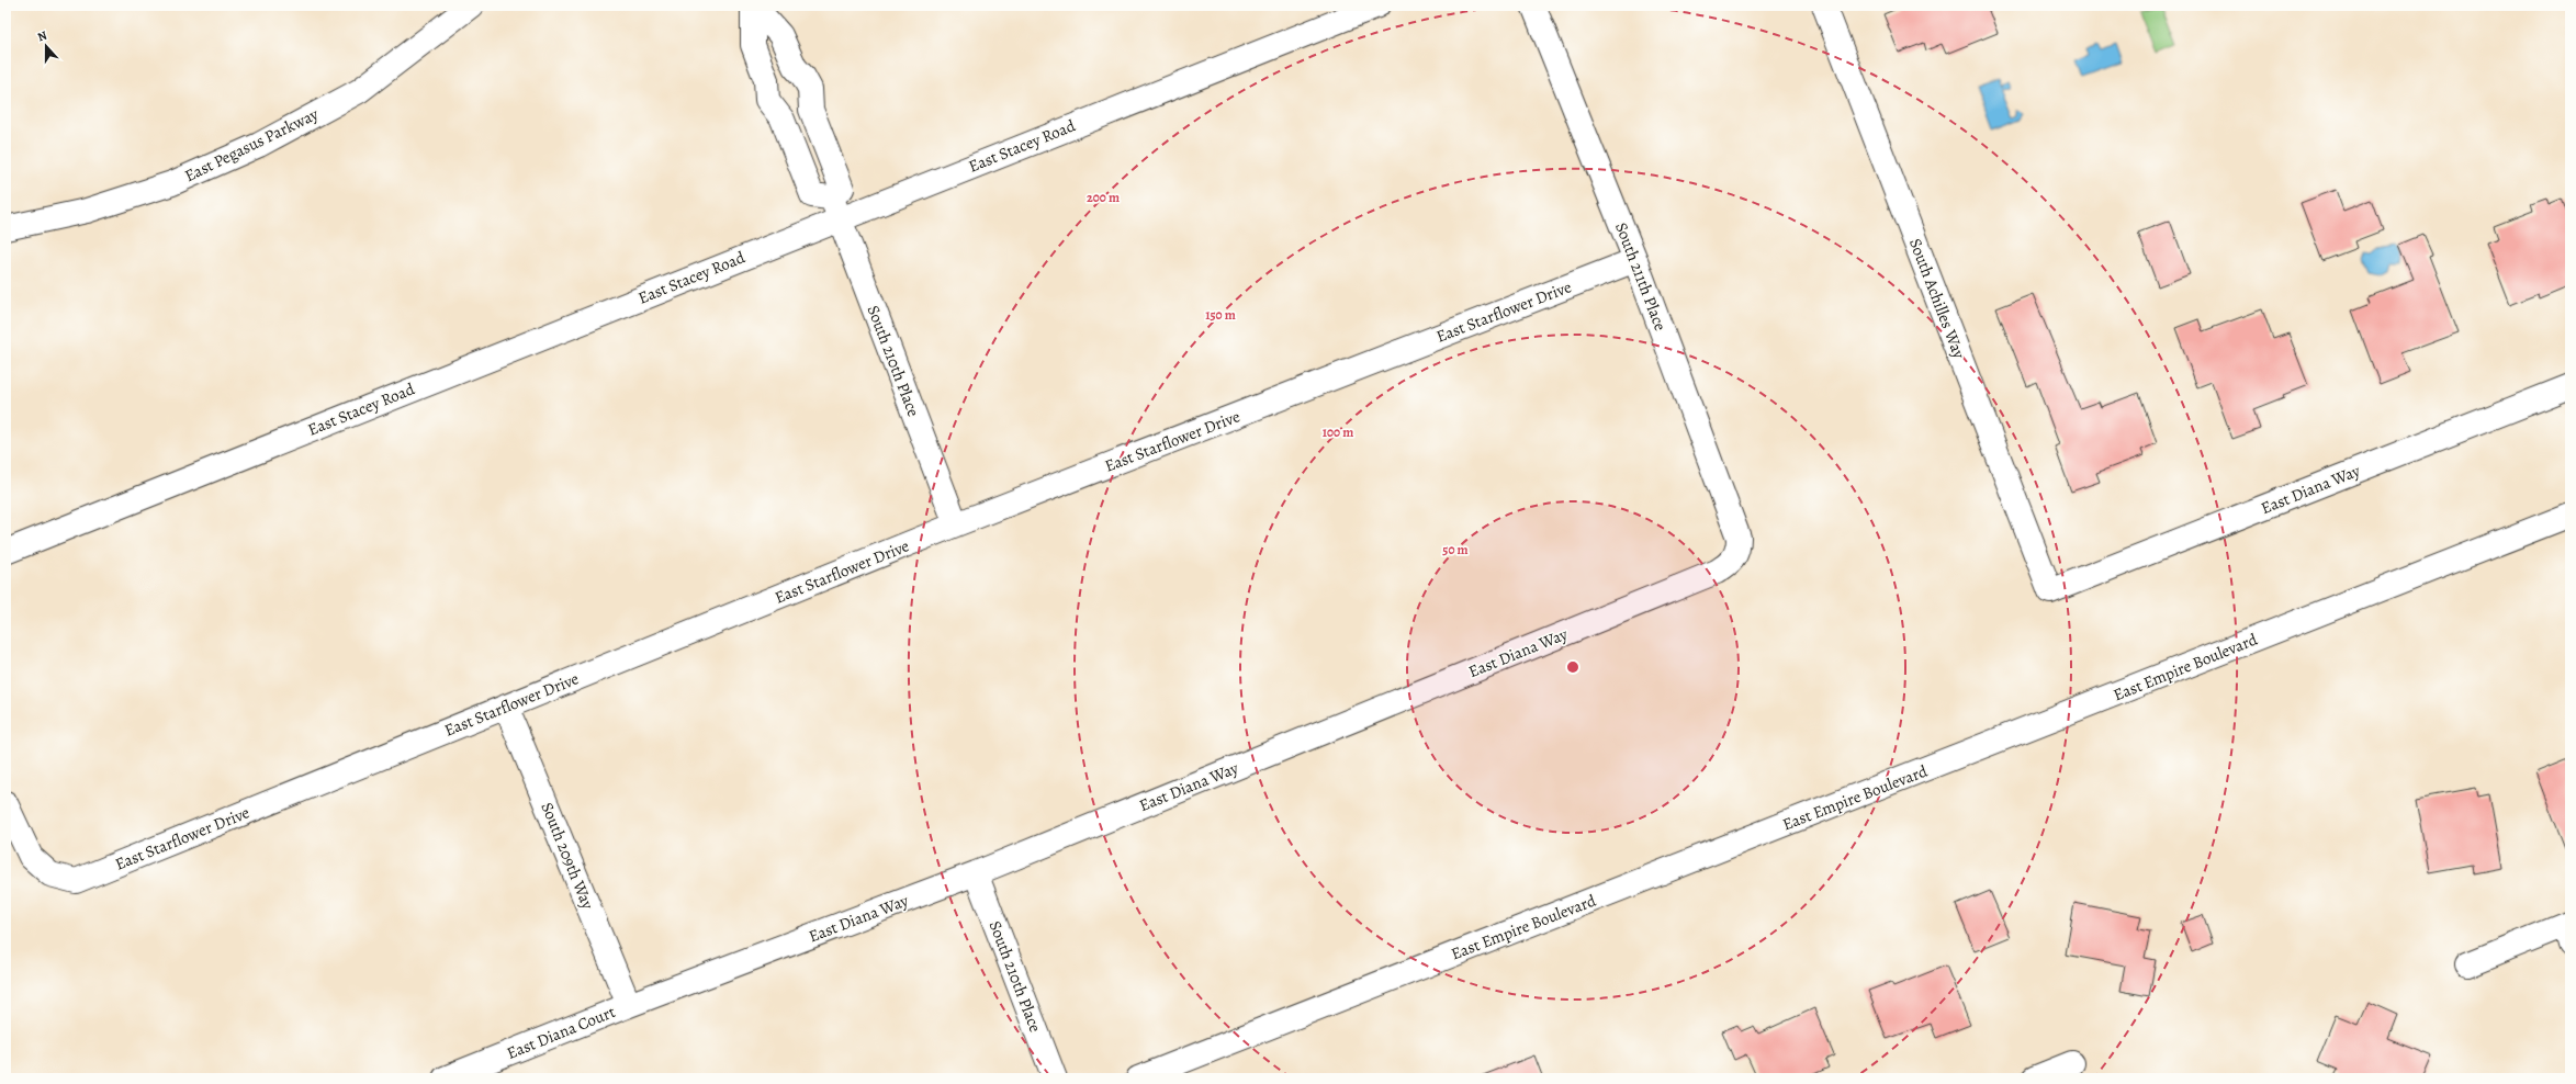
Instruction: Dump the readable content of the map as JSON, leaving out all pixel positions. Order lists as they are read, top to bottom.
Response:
{
  "streets": {
    "street": [
      "East Pegasus Parkway",
      "East Stacey Road",
      "South 211th Place",
      "South Achilles Way",
      "East Starflower Drive",
      "South 210th Place",
      "East Diana Way",
      "East Empire Boulevard",
      "South 209th Way",
      "East Diana Court"
    ]
  },
  "crossings": [
    ["East Stacey Road", "South 210th Place"],
    ["South 211th Place", "East Starflower Drive"],
    ["South 211th Place", "East Diana Way"],
    ["South Achilles Way", "East Diana Way"],
    ["East Starflower Drive", "South 210th Place"],
    ["East Starflower Drive", "South 209th Way"],
    ["South 210th Place", "East Diana Way"],
    ["East Diana Way", "South 209th Way"],
    ["East Diana Way", "East Diana Court"],
    ["South 209th Way", "East Diana Court"]
  ],
  "north": "top",
  "rings": [
    "200 m",
    "150 m",
    "100 m",
    "50 m"
  ]
}
